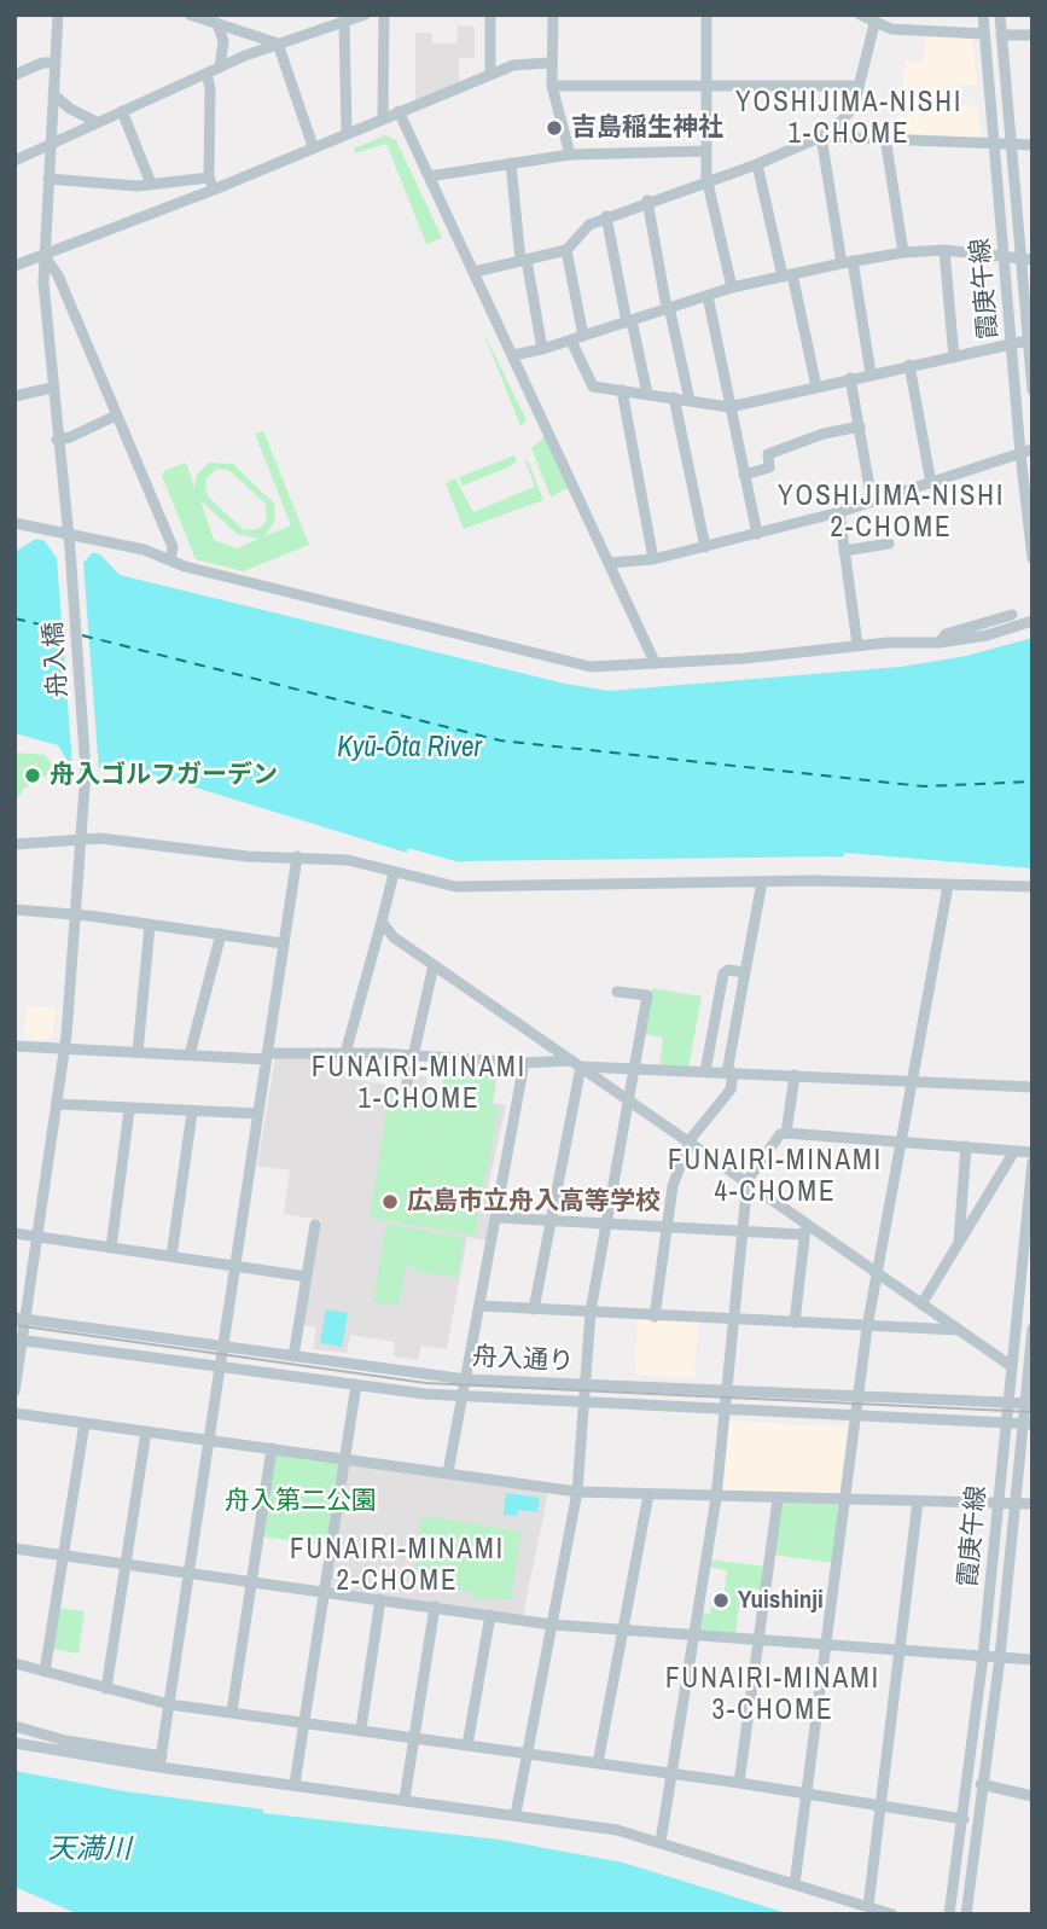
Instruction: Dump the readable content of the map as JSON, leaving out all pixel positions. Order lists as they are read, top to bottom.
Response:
{
  "streets": {
    "street": ["霞庚午線", "舟入橋", "舟入通り"]
  },
  "crossings": [
    ["霞庚午線", "舟入通り"],
    ["舟入橋", "舟入通り"]
  ],
  "districts": [
    "YOSHIJIMA-NISHI 1-CHOME",
    "YOSHIJIMA-NISHI 2-CHOME",
    "FUNAIRI-MINAMI 1-CHOME",
    "FUNAIRI-MINAMI 4-CHOME",
    "FUNAIRI-MINAMI 2-CHOME",
    "FUNAIRI-MINAMI 3-CHOME"
  ],
  "water": ["Kyū-Ōta River", "天満川"],
  "parks": ["舟入第二公園"],
  "places": [
    "吉島稲生神社",
    "舟入ゴルフガーデン",
    "広島市立舟入高等学校",
    "Yuishinji"
  ]
}
